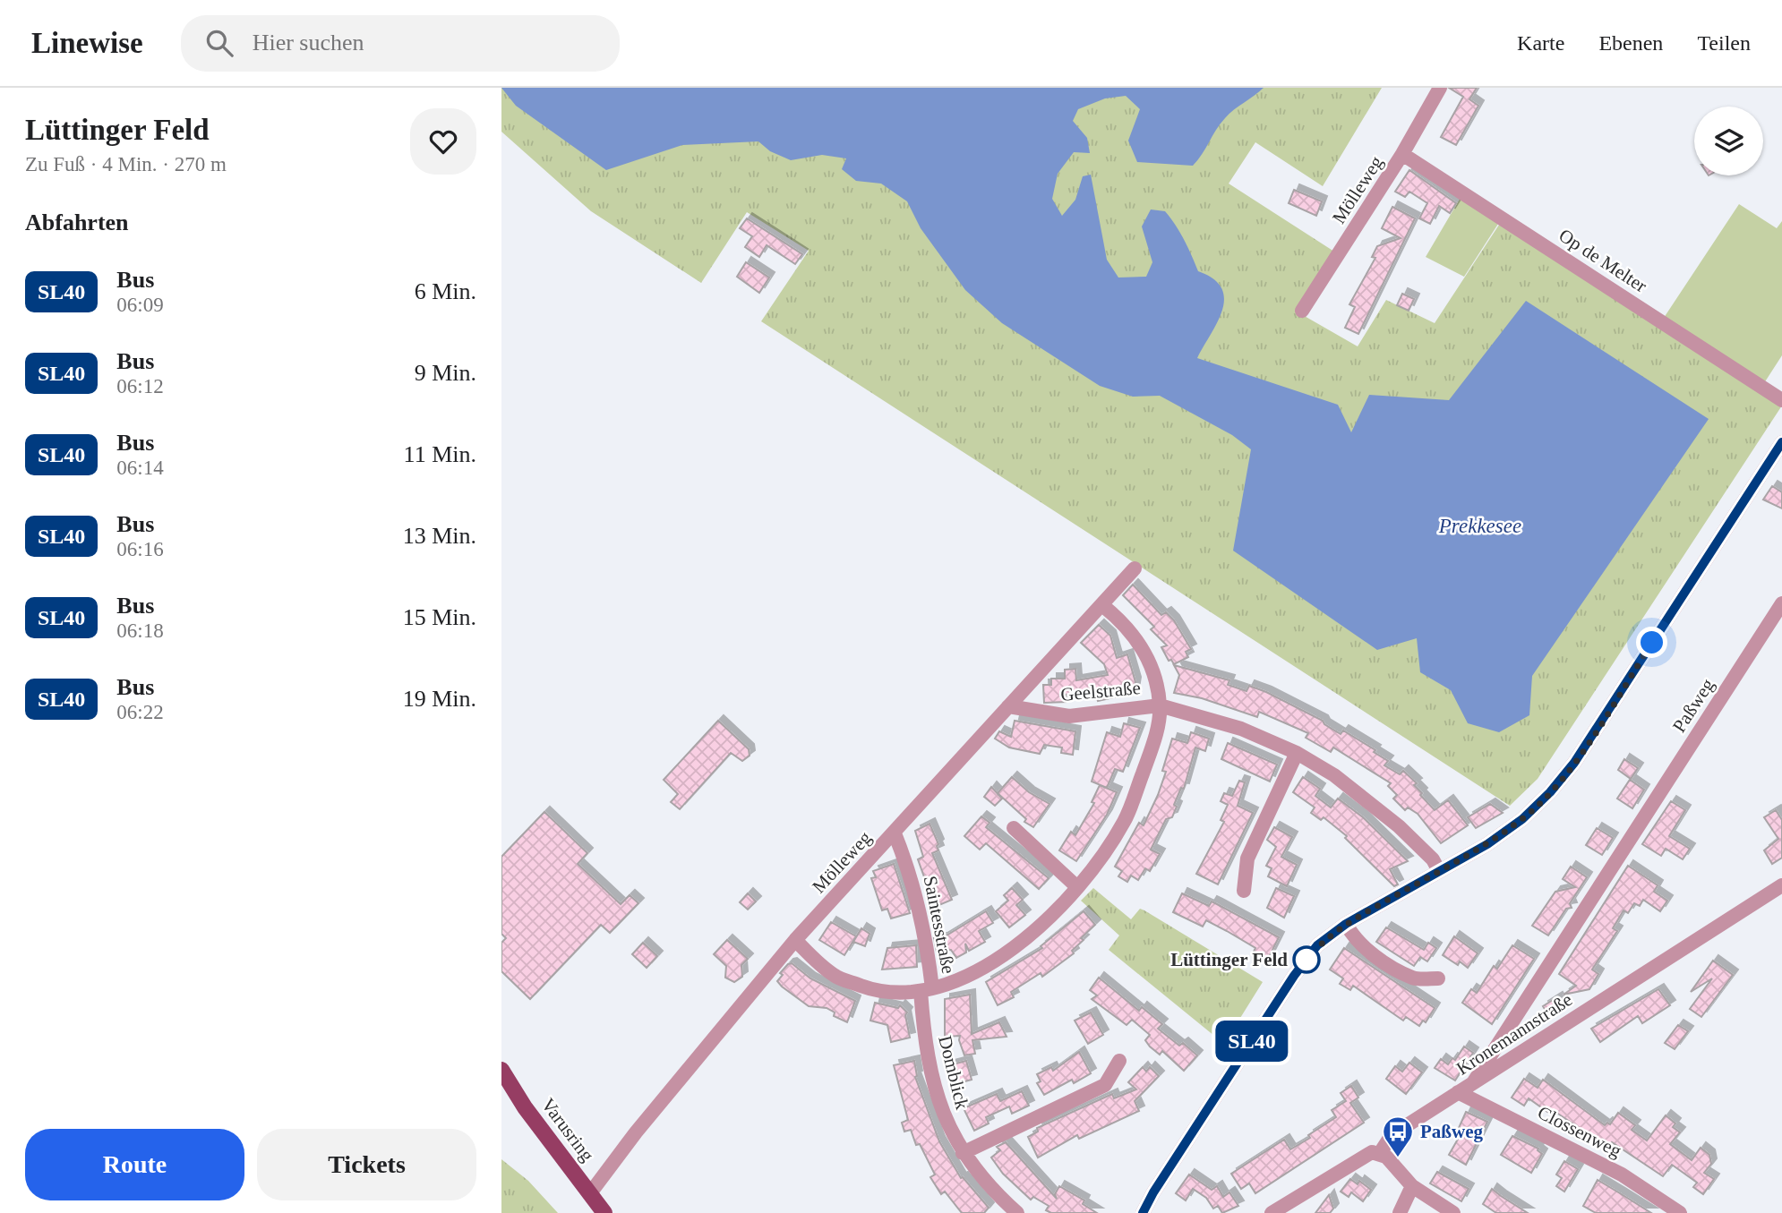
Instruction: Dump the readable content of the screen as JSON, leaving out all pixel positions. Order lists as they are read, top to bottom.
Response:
{
  "streets": {
    "main road": ["Varusring"],
    "street": [
      "Mölleweg",
      "Op de Melter",
      "Geelstraße",
      "Paßweg",
      "Saintesstraße",
      "Kronemannstraße",
      "Domblick",
      "Clossenweg"
    ]
  },
  "crossings": [
    ["Mölleweg", "Op de Melter"],
    ["Mölleweg", "Geelstraße"],
    ["Mölleweg", "Saintesstraße"],
    ["Mölleweg", "Varusring"],
    ["Paßweg", "Kronemannstraße"],
    ["Saintesstraße", "Domblick"],
    ["Kronemannstraße", "Clossenweg"]
  ],
  "water": ["Prekkesee"],
  "places": {
    "other": ["Lüttinger Feld"],
    "bus stop": ["Paßweg"]
  },
  "lines": ["bus line SL40"],
  "page": {
    "header": "Linewise",
    "search": "Hier suchen",
    "nav": ["Karte", "Ebenen", "Teilen"],
    "heading": [
      ["Lüttinger Feld", "Zu Fuß · 4 Min. · 270 m"],
      "Abfahrten"
    ],
    "on_map": "SL40",
    "list": [
      {
        "mark": "SL40",
        "name": "Bus",
        "note": "06:09",
        "value": "6 Min."
      },
      {
        "mark": "SL40",
        "name": "Bus",
        "note": "06:12",
        "value": "9 Min."
      },
      {
        "mark": "SL40",
        "name": "Bus",
        "note": "06:14",
        "value": "11 Min."
      },
      {
        "mark": "SL40",
        "name": "Bus",
        "note": "06:16",
        "value": "13 Min."
      },
      {
        "mark": "SL40",
        "name": "Bus",
        "note": "06:18",
        "value": "15 Min."
      },
      {
        "mark": "SL40",
        "name": "Bus",
        "note": "06:22",
        "value": "19 Min."
      }
    ],
    "buttons": ["Route", "Tickets"]
  }
}
